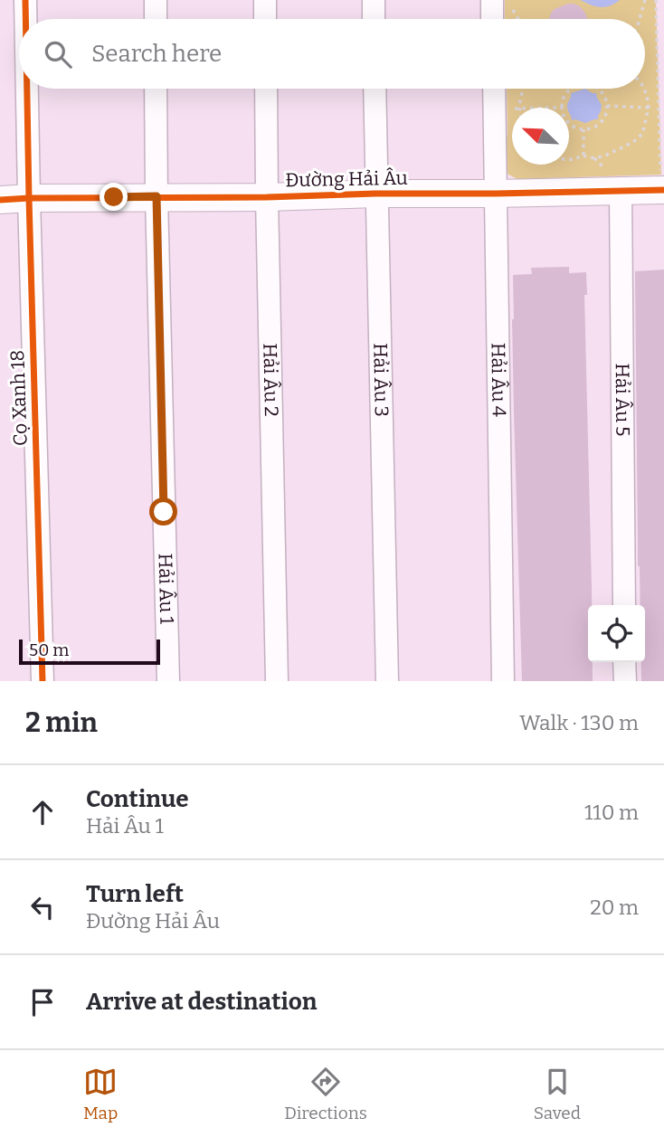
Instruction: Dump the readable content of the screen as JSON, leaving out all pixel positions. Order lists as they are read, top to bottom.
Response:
{
  "streets": {
    "street": [
      "Đường Hải Âu",
      "Hải Âu 2",
      "Hải Âu 3",
      "Hải Âu 4",
      "Cọ Xanh 18",
      "Hải Âu 5",
      "Hải Âu 1"
    ]
  },
  "crossings": [
    ["Đường Hải Âu", "Hải Âu 2"],
    ["Đường Hải Âu", "Hải Âu 3"],
    ["Đường Hải Âu", "Hải Âu 4"],
    ["Đường Hải Âu", "Cọ Xanh 18"],
    ["Đường Hải Âu", "Hải Âu 5"],
    ["Đường Hải Âu", "Hải Âu 1"]
  ],
  "scale_bar": "50 m",
  "north": "top left",
  "page": {
    "search": "Search here",
    "scale": "50 m",
    "heading": ["2 min", "Walk · 130 m"],
    "list": [
      ["Continue", "Hải Âu 1", "110 m"],
      ["Turn left", "Đường Hải Âu", "20 m"],
      "Arrive at destination"
    ],
    "nav": ["Map", "Directions", "Saved"]
  }
}
